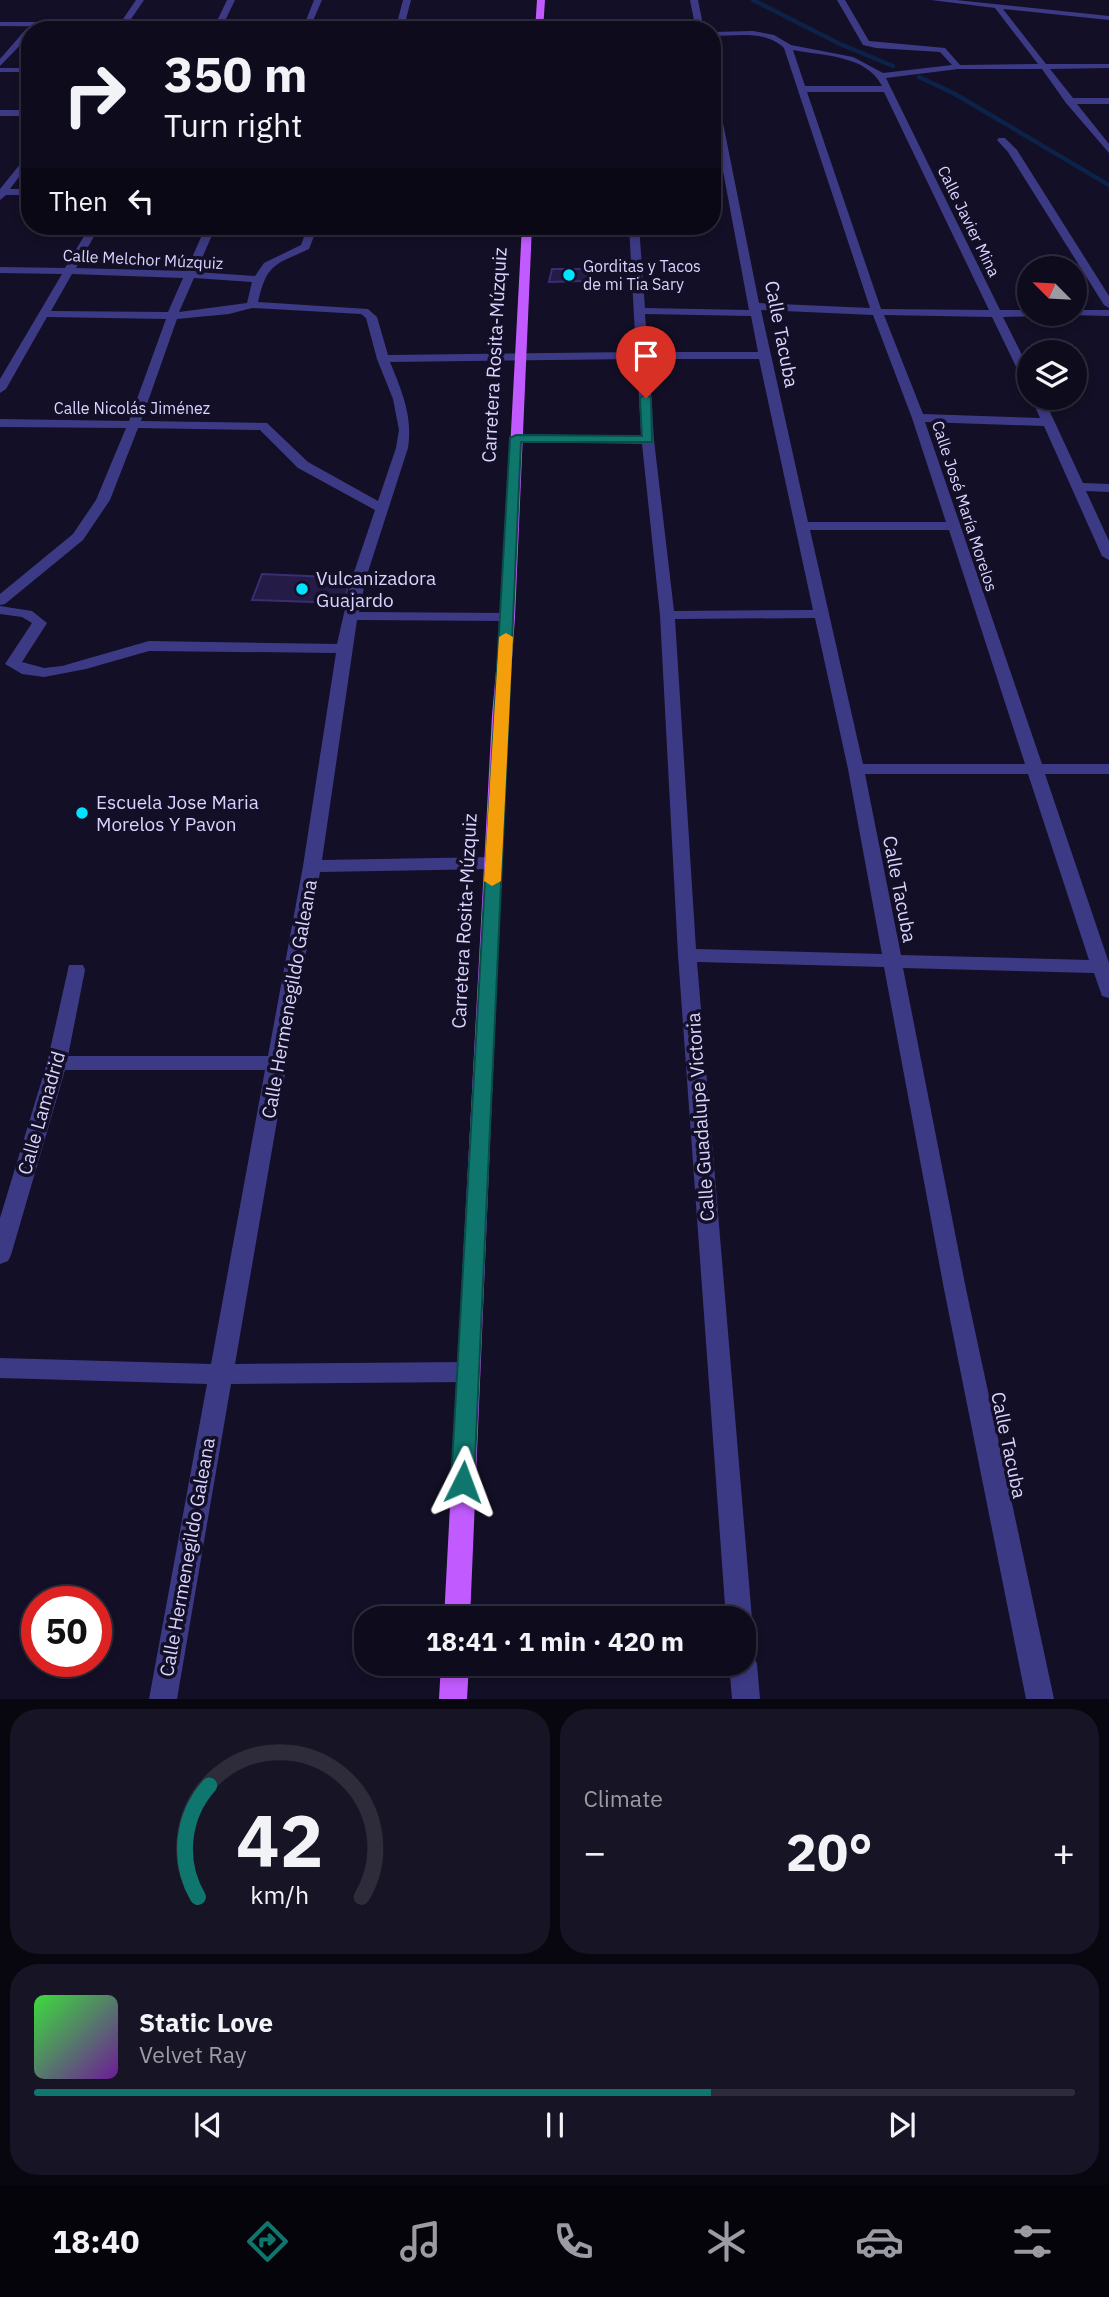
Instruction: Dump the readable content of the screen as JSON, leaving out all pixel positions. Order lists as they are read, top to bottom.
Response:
{
  "streets": {
    "main road": ["Carretera Rosita-Múzquiz"],
    "street": [
      "Calle Javier Mina",
      "Calle Melchor Múzquiz",
      "Calle Tacuba",
      "Calle Nicolás Jiménez",
      "Calle José María Morelos",
      "Calle Hermenegildo Galeana",
      "Calle Lamadrid",
      "Calle Guadalupe Victoria"
    ]
  },
  "crossings": [
    ["Calle Nicolás Jiménez", "Calle Hermenegildo Galeana"]
  ],
  "places": ["Gorditas y Tacos de mi Tia Sary", "Vulcanizadora Guajardo", "Escuela Jose Maria Morelos Y Pavon"],
  "north": "top left",
  "page": {
    "turn": ["350 m", "Turn right"],
    "then": "Then",
    "limit": "50",
    "trip": "18:41 · 1 min · 420 m",
    "tile": "Climate",
    "heat": ["−", "20°", "+"],
    "song": ["Static Love", "Velvet Ray"],
    "tabs": "18:40",
    "gauge": ["42", "km/h"]
  }
}
